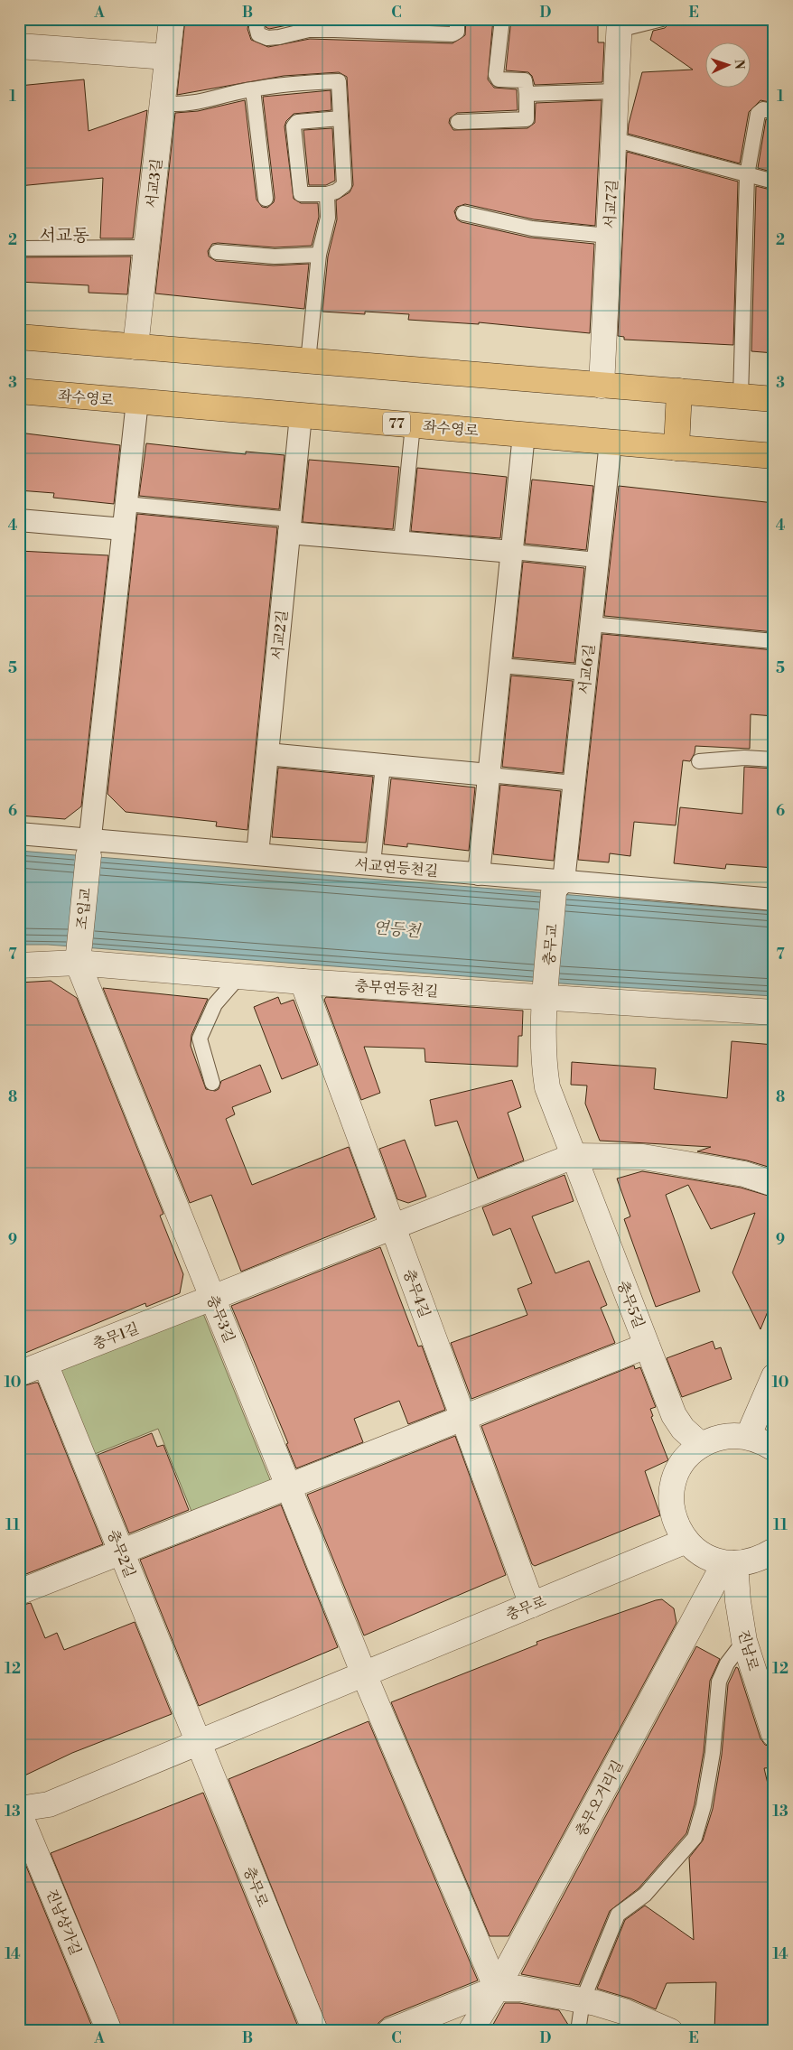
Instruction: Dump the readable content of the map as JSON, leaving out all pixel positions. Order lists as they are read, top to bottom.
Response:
{
  "streets": {
    "main road": ["좌수영로", "77"],
    "street": [
      "서교3길",
      "서교7길",
      "서교2길",
      "서교6길",
      "서교연등천길",
      "조입교",
      "충무교",
      "충무연등천길",
      "충무4길",
      "충무5길",
      "충무3길",
      "충무1길",
      "충무2길",
      "충무로",
      "진남로",
      "충무오거리길",
      "진남상가길"
    ]
  },
  "crossings": [
    ["좌수영로", "서교2길"],
    ["좌수영로", "서교6길"],
    ["서교2길", "서교연등천길"],
    ["서교6길", "서교연등천길"],
    ["서교6길", "충무교"],
    ["서교연등천길", "조입교"],
    ["서교연등천길", "충무교"],
    ["조입교", "충무연등천길"],
    ["조입교", "충무3길"],
    ["충무교", "충무연등천길"],
    ["충무교", "충무5길"],
    ["충무연등천길", "충무4길"],
    ["충무연등천길", "충무5길"],
    ["충무연등천길", "충무3길"],
    ["충무4길", "충무1길"],
    ["충무4길", "충무로"],
    ["충무3길", "충무1길"],
    ["충무3길", "충무로"],
    ["충무1길", "충무2길"],
    ["충무2길", "충무로"],
    ["충무로", "진남상가길"],
    ["진남로", "충무오거리길"]
  ],
  "districts": ["서교동"],
  "water": ["연등천"],
  "north": "right",
  "grid": {
    "columns": [
      "A",
      "B",
      "C",
      "D",
      "E"
    ],
    "rows": [
      "1",
      "2",
      "3",
      "4",
      "5",
      "6",
      "7",
      "8",
      "9",
      "10",
      "11",
      "12",
      "13",
      "14"
    ]
  }
}
